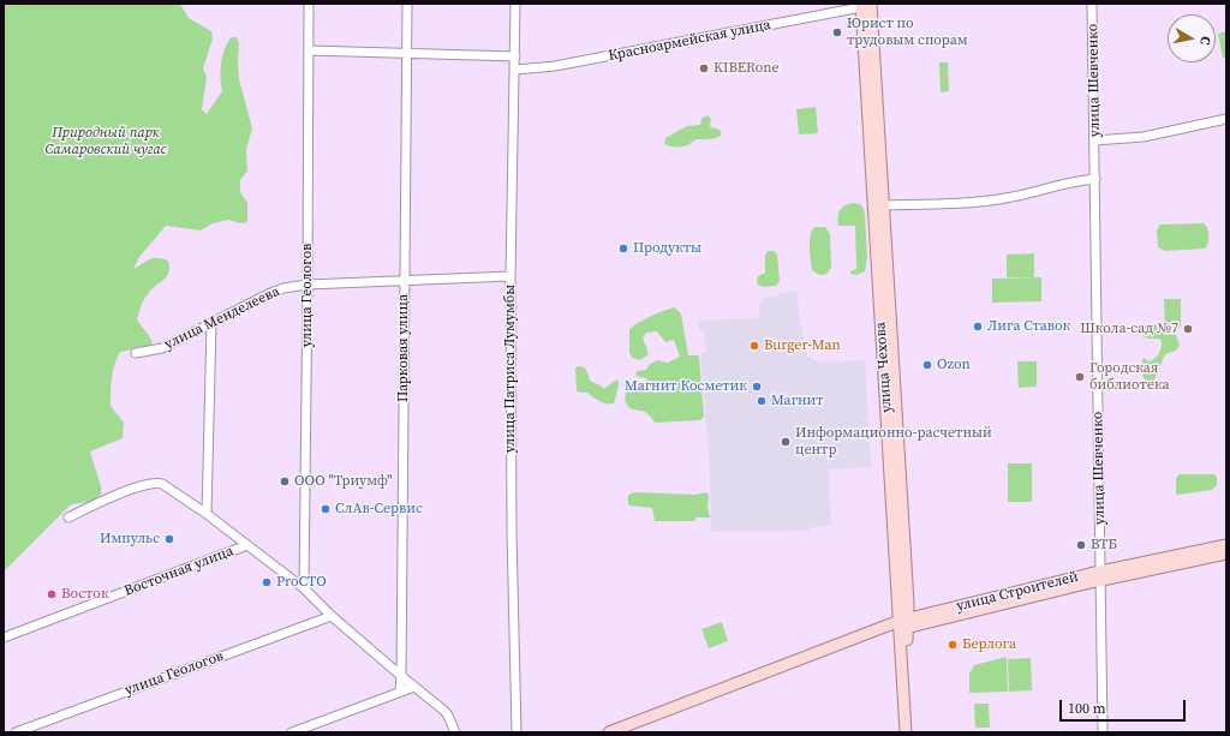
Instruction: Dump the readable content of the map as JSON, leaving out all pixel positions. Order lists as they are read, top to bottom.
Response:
{
  "streets": {
    "main road": ["улица Чехова", "улица Строителей"],
    "street": [
      "Красноармейская улица",
      "улица Шевченко",
      "улица Геологов",
      "улица Менделеева",
      "Парковая улица",
      "улица Патриса Лумумбы",
      "Восточная улица"
    ]
  },
  "crossings": [
    ["Красноармейская улица", "улица Чехова"],
    ["Красноармейская улица", "улица Патриса Лумумбы"],
    ["улица Шевченко", "улица Строителей"],
    ["улица Геологов", "улица Менделеева"],
    ["улица Менделеева", "Парковая улица"],
    ["улица Менделеева", "улица Патриса Лумумбы"],
    ["улица Чехова", "улица Строителей"]
  ],
  "parks": ["Природный парк Самаровский чугас"],
  "places": [
    "Юрист по трудовым спорам",
    "KIBERone",
    "Продукты",
    "Лига Ставок",
    "Школа-сад №7",
    "Burger-Man",
    "Ozon",
    "Городская библиотека",
    "Магнит Косметик",
    "Магнит",
    "Информационно-расчетный центр",
    "ООО \"Триумф\"",
    "СлАв-Сервис",
    "Импульс",
    "ВТБ",
    "ProСТО",
    "Восток",
    "Берлога"
  ],
  "scale_bar": "100 m",
  "north": "right"
}
